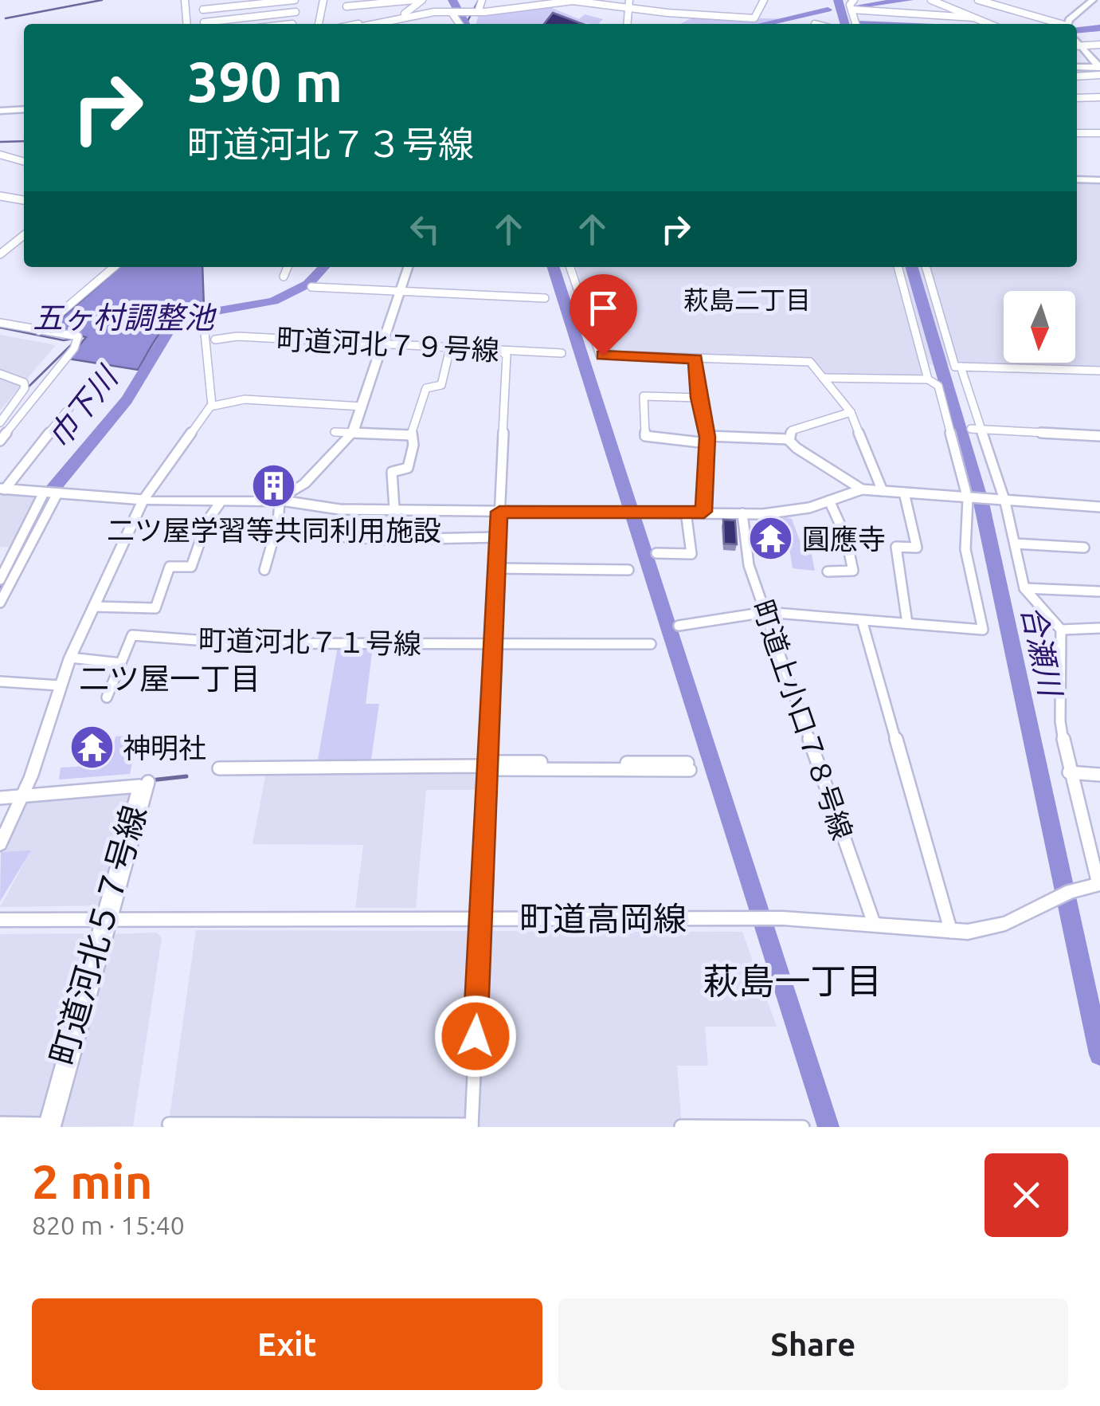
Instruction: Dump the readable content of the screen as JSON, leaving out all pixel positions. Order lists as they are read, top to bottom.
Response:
{
  "streets": {
    "street": [
      "町道河北７９号線",
      "町道河北７１号線",
      "町道上小口７８号線",
      "町道高岡線",
      "町道河北５７号線"
    ]
  },
  "crossings": [
    ["町道上小口７８号線", "町道高岡線"],
    ["町道高岡線", "町道河北５７号線"]
  ],
  "districts": ["萩島二丁目", "二ツ屋一丁目", "萩島一丁目"],
  "water": ["五ヶ村調整池", "巾下川", "合瀬川"],
  "places": {
    "building": ["二ツ屋学習等共同利用施設"],
    "temple": ["圓應寺", "神明社"]
  },
  "north": "bottom",
  "page": {
    "turn": ["390 m", "町道河北７３号線"],
    "heading": ["2 min", "820 m · 15:40"],
    "buttons": ["Exit", "Share"]
  }
}
